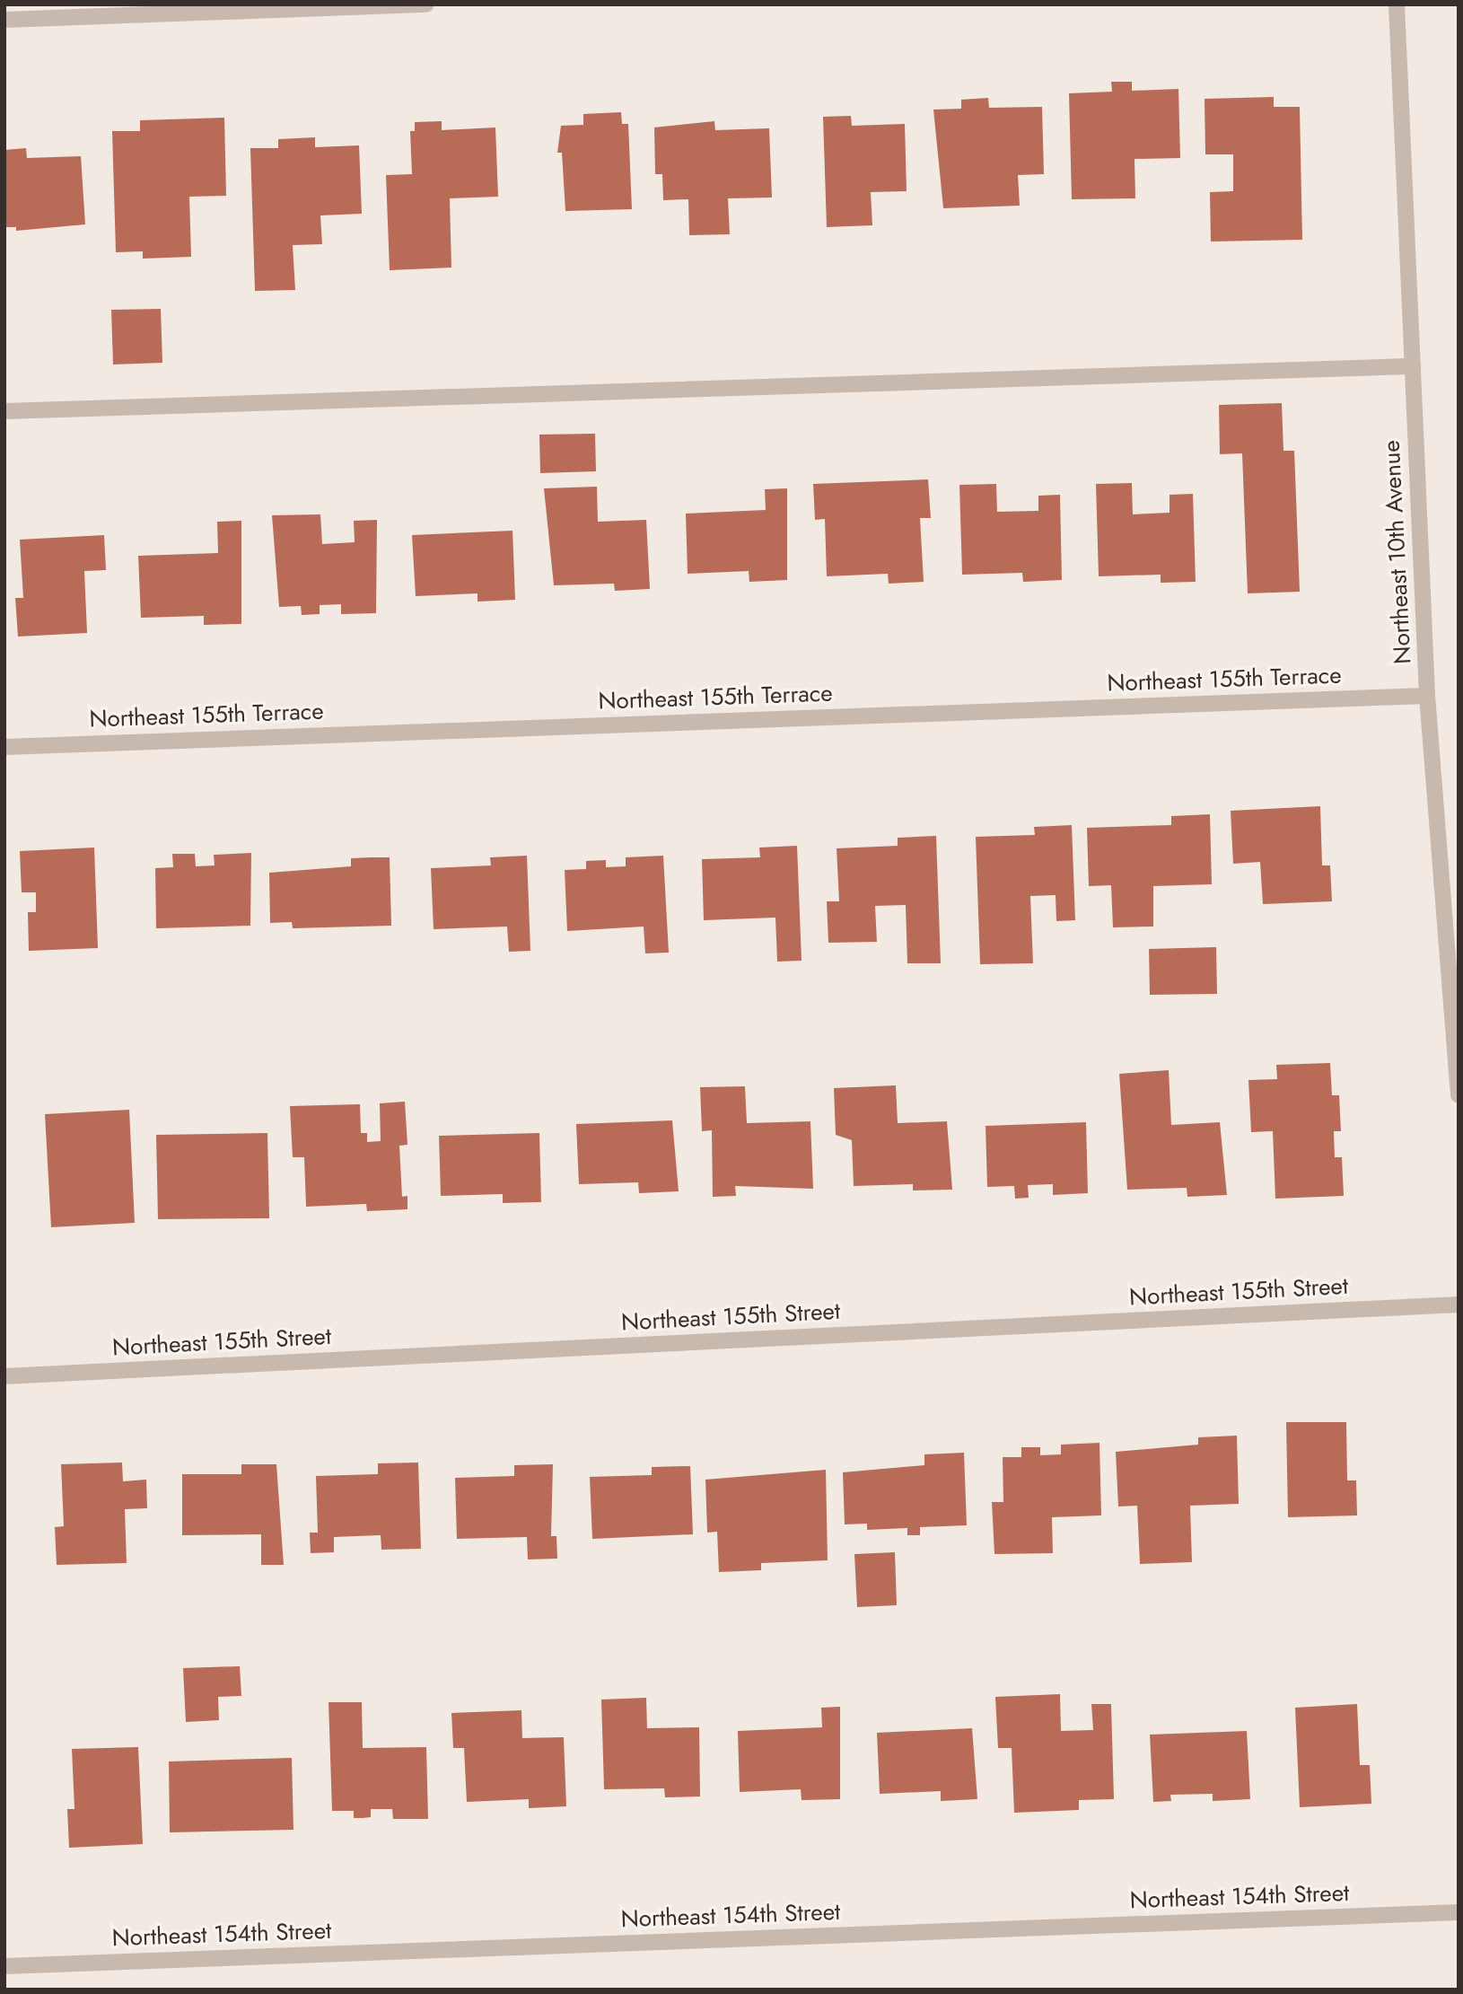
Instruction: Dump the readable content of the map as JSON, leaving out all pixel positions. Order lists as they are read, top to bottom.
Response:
{
  "streets": {
    "street": [
      "Northeast 10th Avenue",
      "Northeast 155th Terrace",
      "Northeast 155th Street",
      "Northeast 154th Street"
    ]
  },
  "crossings": [
    ["Northeast 10th Avenue", "Northeast 155th Terrace"]
  ]
}
